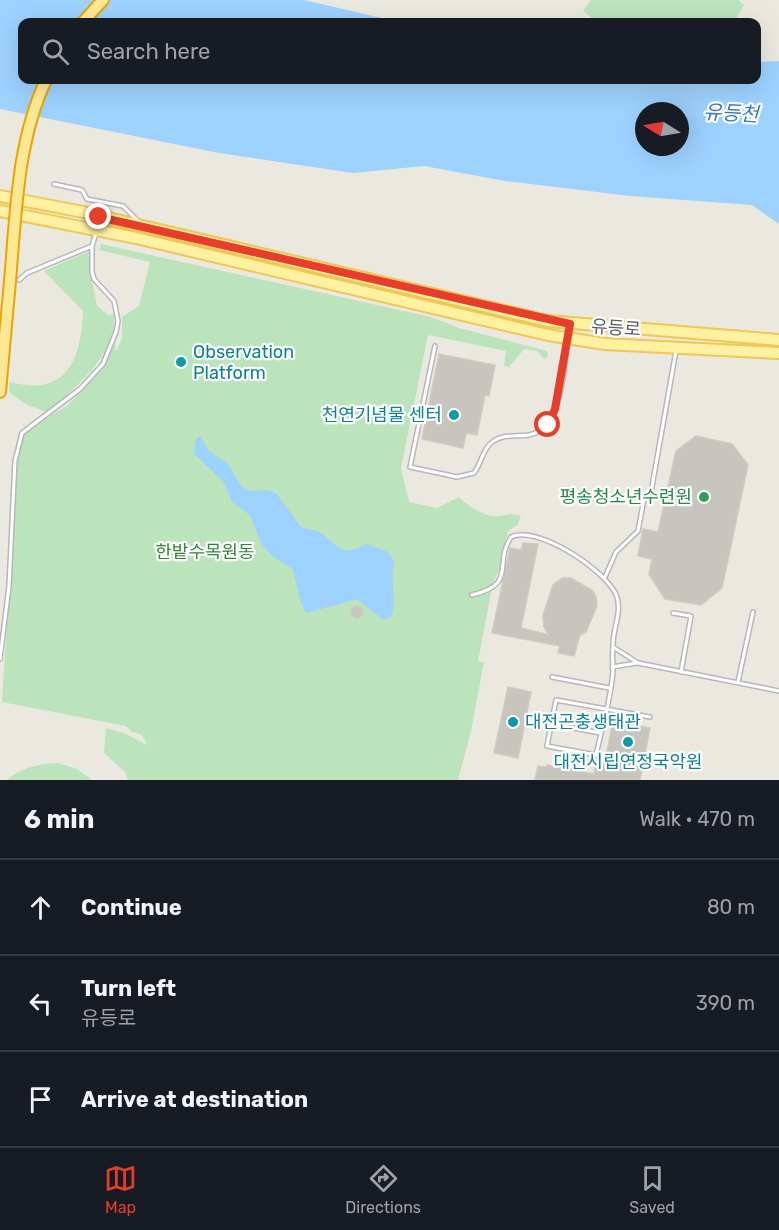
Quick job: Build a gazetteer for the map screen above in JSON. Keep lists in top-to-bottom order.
{
  "streets": {
    "main road": ["유등로"]
  },
  "water": ["유등천"],
  "parks": ["한밭수목원동"],
  "places": [
    "Observation Platform",
    "천연기념물 센터",
    "평송청소년수련원",
    "대전곤충생태관",
    "대전시립연정국악원"
  ],
  "north": "left",
  "page": {
    "search": "Search here",
    "heading": ["6 min", "Walk · 470 m"],
    "list": [
      ["Continue", "80 m"],
      ["Turn left", "유등로", "390 m"],
      "Arrive at destination"
    ],
    "nav": ["Map", "Directions", "Saved"]
  }
}
